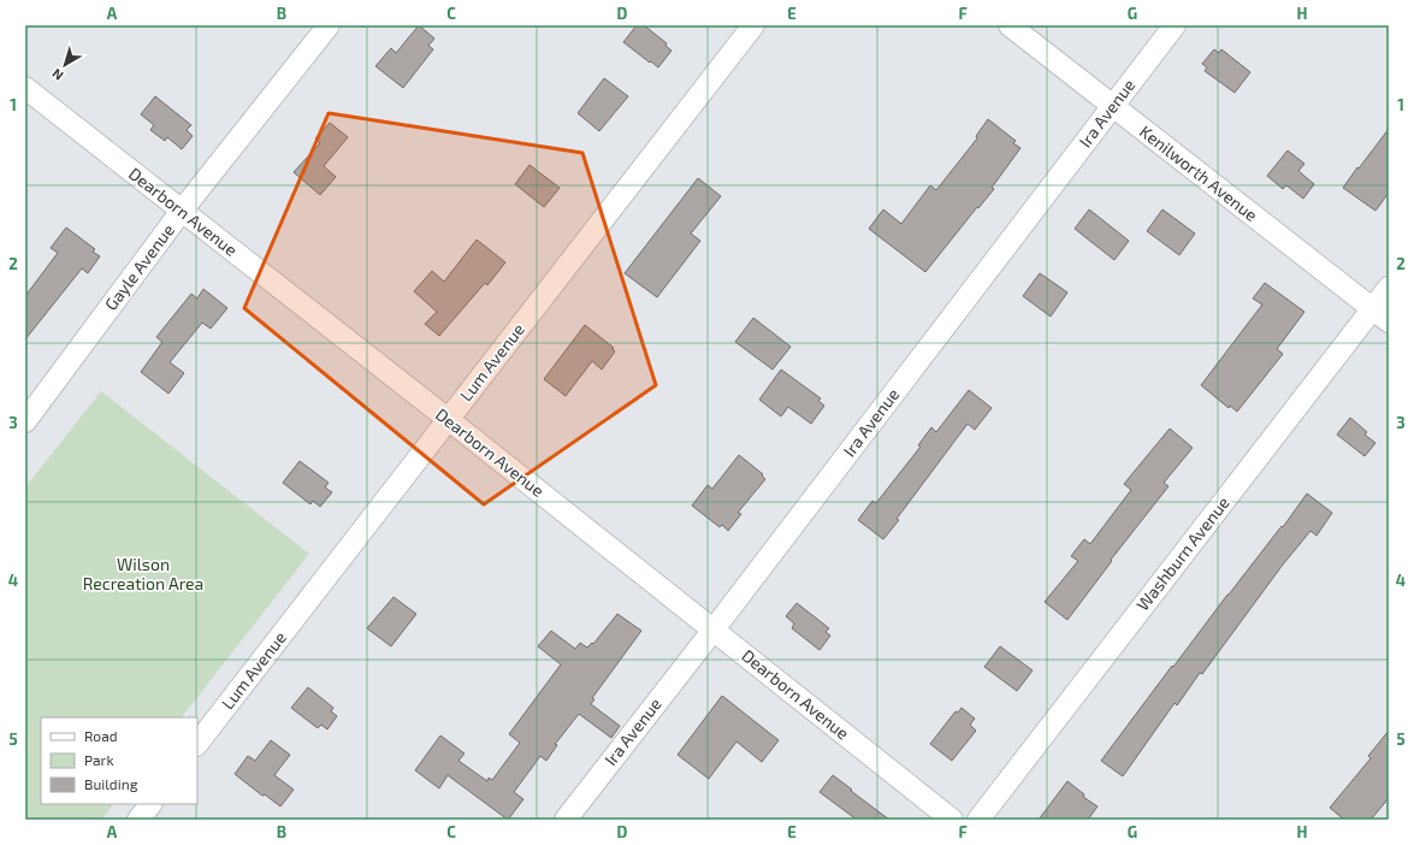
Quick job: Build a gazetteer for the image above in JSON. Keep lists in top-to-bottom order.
{
  "streets": {
    "street": [
      "Ira Avenue",
      "Kenilworth Avenue",
      "Dearborn Avenue",
      "Gayle Avenue",
      "Lum Avenue",
      "Washburn Avenue"
    ]
  },
  "crossings": [
    ["Ira Avenue", "Kenilworth Avenue"],
    ["Ira Avenue", "Dearborn Avenue"],
    ["Kenilworth Avenue", "Washburn Avenue"],
    ["Dearborn Avenue", "Gayle Avenue"],
    ["Dearborn Avenue", "Lum Avenue"]
  ],
  "parks": ["Wilson Recreation Area"],
  "legend": ["Road", "Park", "Building"],
  "north": "bottom left",
  "grid": {
    "columns": [
      "A",
      "B",
      "C",
      "D",
      "E",
      "F",
      "G",
      "H"
    ],
    "rows": [
      "1",
      "2",
      "3",
      "4",
      "5"
    ]
  }
}
